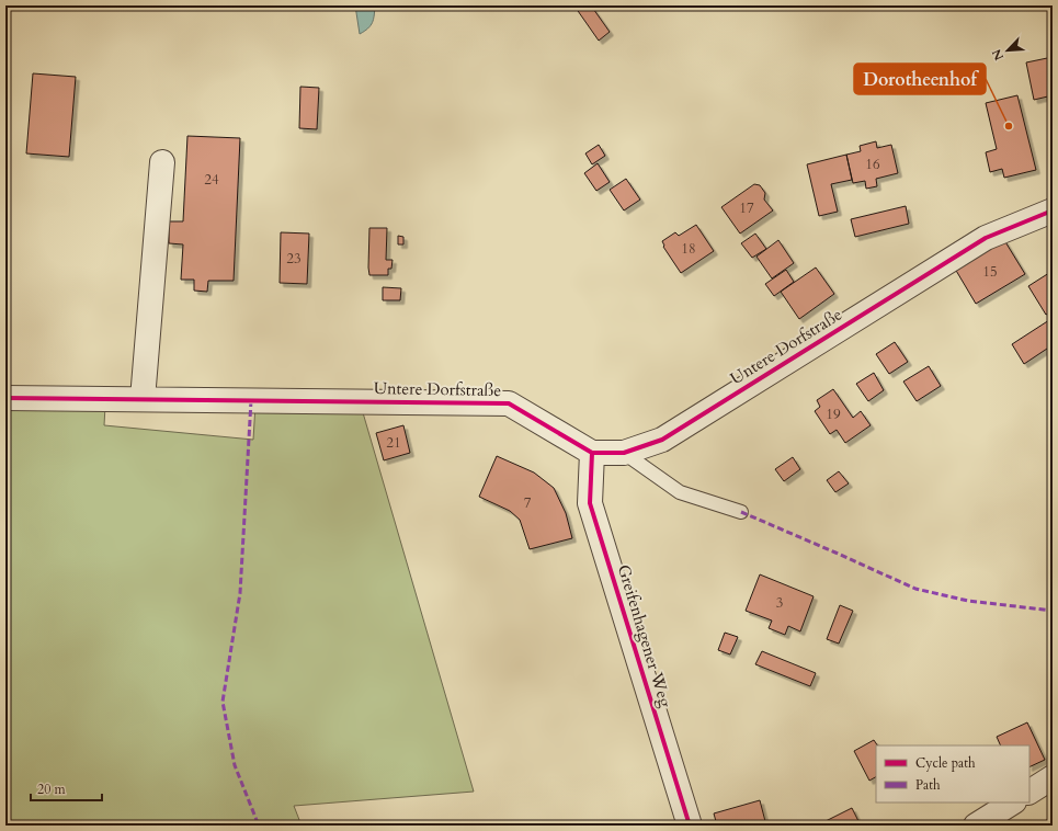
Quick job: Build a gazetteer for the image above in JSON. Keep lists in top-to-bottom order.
{
  "streets": {
    "street": ["Untere Dorfstraße", "Greifenhagener Weg"]
  },
  "crossings": [
    ["Untere Dorfstraße", "Greifenhagener Weg"]
  ],
  "places": ["Dorotheenhof"],
  "house_numbers": [
    "16",
    "24",
    "17",
    "18",
    "23",
    "15",
    "19",
    "21",
    "7",
    "3"
  ],
  "legend": ["Cycle path", "Path"],
  "scale_bar": "20 m",
  "north": "bottom left"
}
